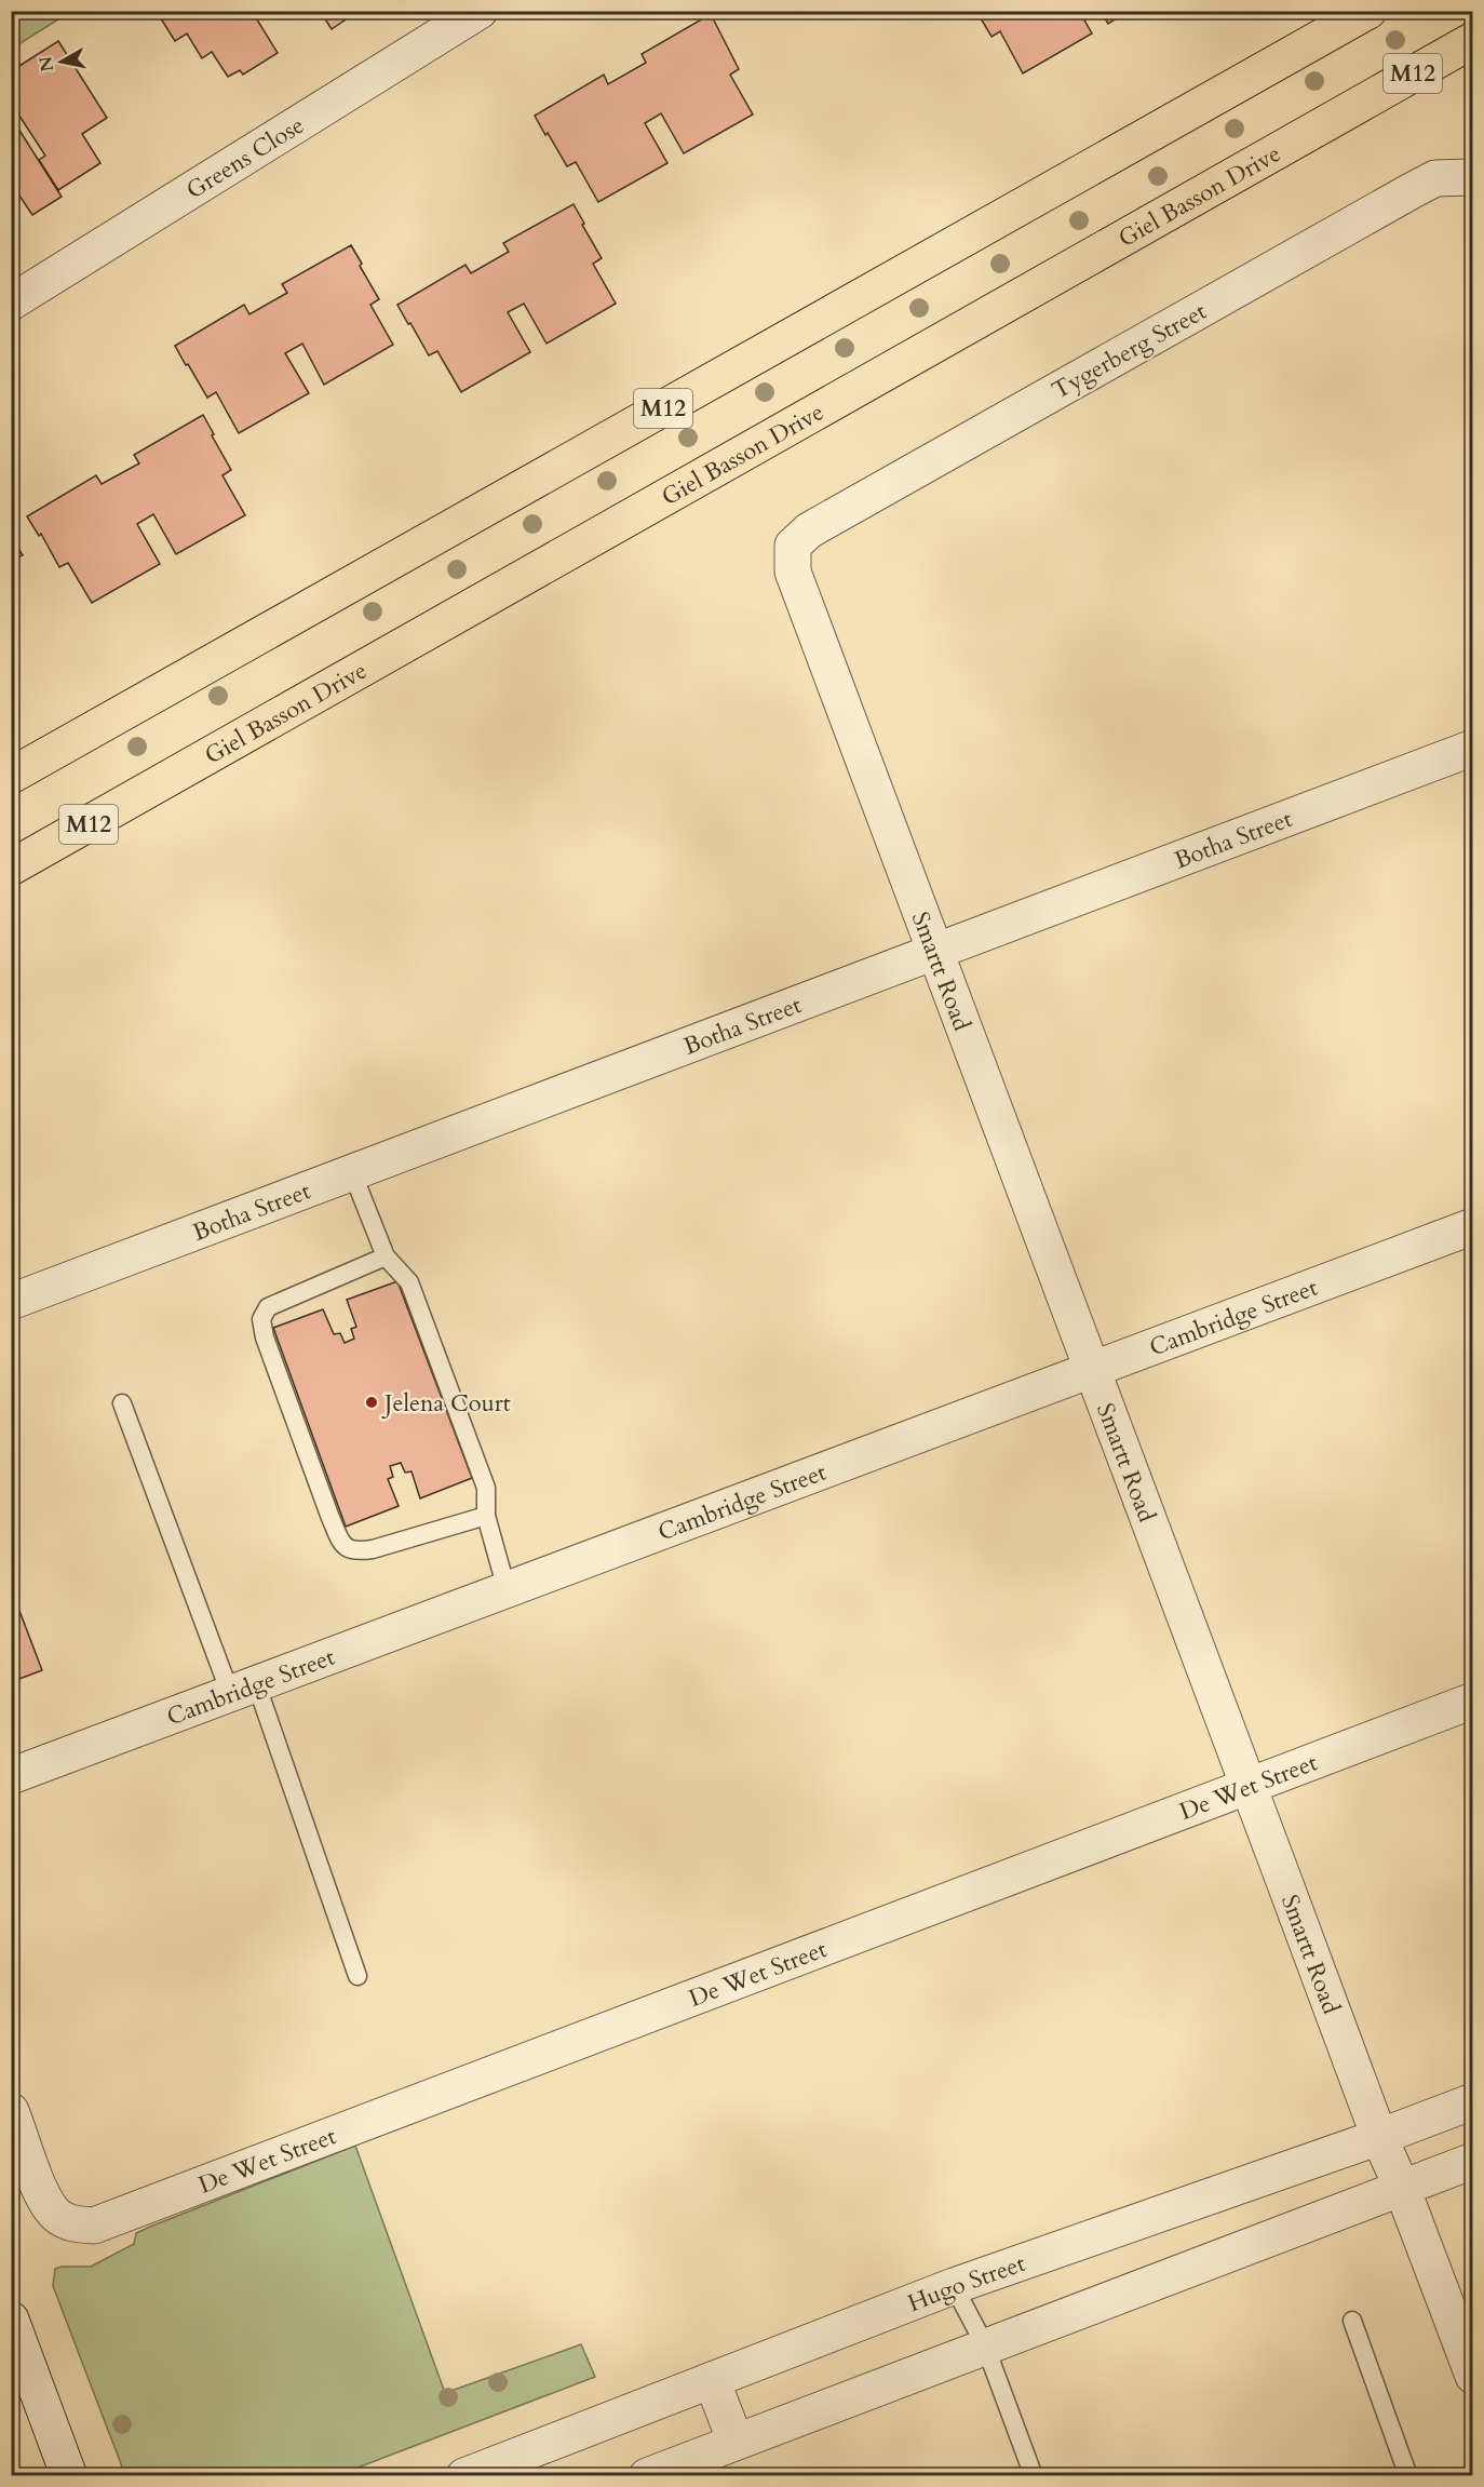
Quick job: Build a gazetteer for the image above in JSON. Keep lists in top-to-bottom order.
{
  "streets": {
    "main road": ["M12", "Giel Basson Drive"],
    "street": [
      "Greens Close",
      "Tygerberg Street",
      "Botha Street",
      "Smartt Road",
      "Cambridge Street",
      "De Wet Street",
      "Hugo Street"
    ]
  },
  "crossings": [
    ["Tygerberg Street", "Smartt Road"],
    ["Botha Street", "Smartt Road"],
    ["Smartt Road", "Cambridge Street"],
    ["Smartt Road", "De Wet Street"],
    ["Smartt Road", "Hugo Street"]
  ],
  "places": ["Jelena Court"],
  "north": "left"
}
